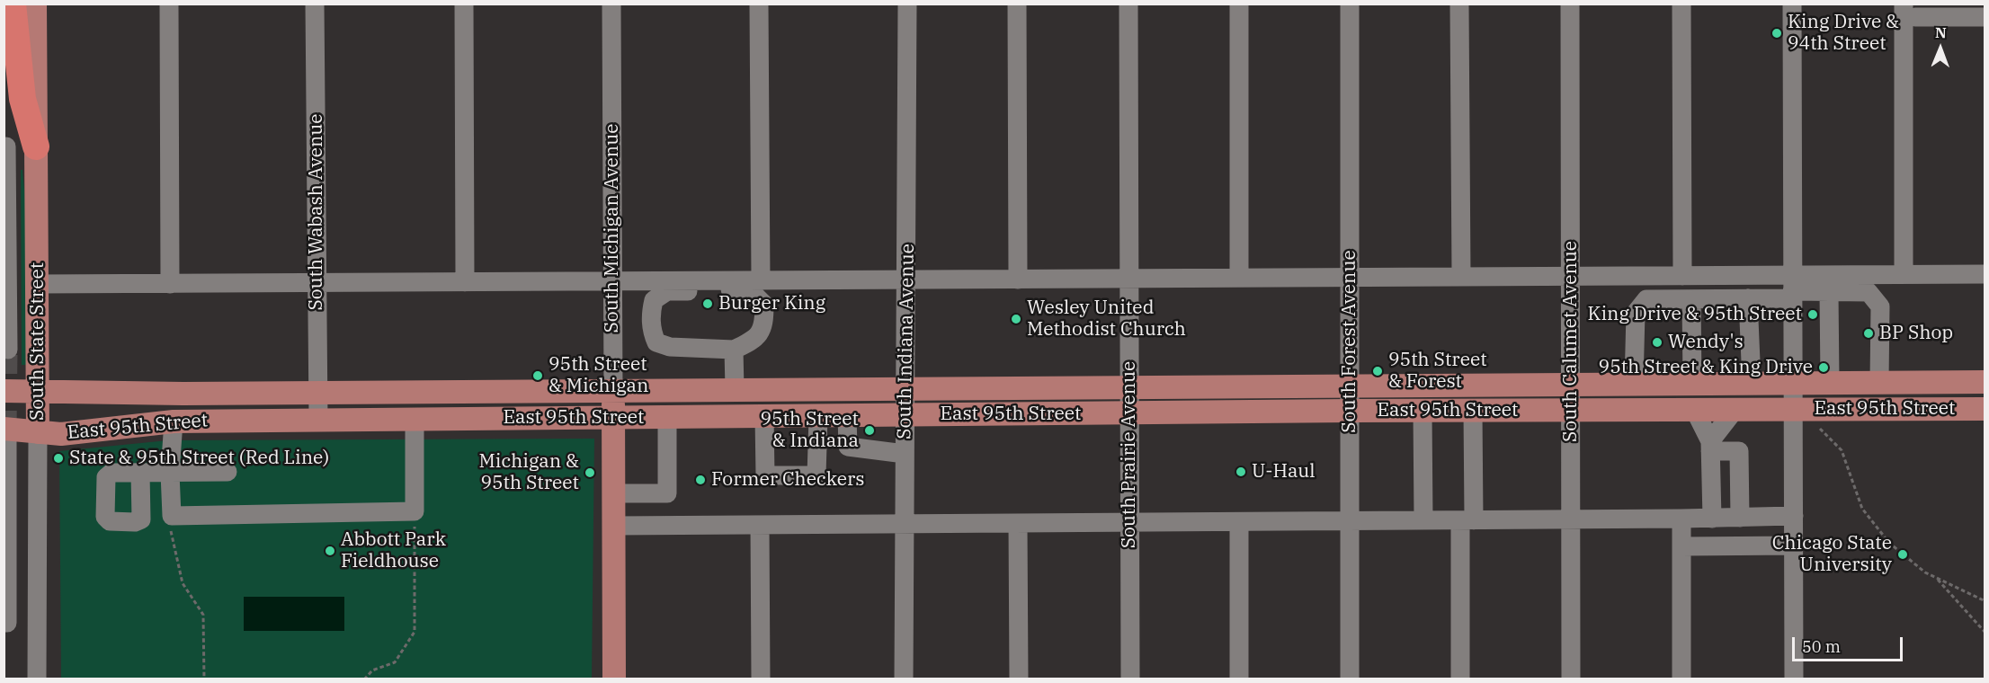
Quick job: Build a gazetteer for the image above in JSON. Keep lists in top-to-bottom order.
{
  "streets": {
    "main road": ["South Michigan Avenue", "South State Street", "East 95th Street"],
    "street": [
      "South Wabash Avenue",
      "South Indiana Avenue",
      "South Forest Avenue",
      "South Calumet Avenue",
      "South Prairie Avenue"
    ]
  },
  "crossings": [
    ["South Wabash Avenue", "East 95th Street"],
    ["South Michigan Avenue", "East 95th Street"],
    ["South State Street", "East 95th Street"],
    ["South Indiana Avenue", "East 95th Street"],
    ["South Forest Avenue", "East 95th Street"],
    ["South Calumet Avenue", "East 95th Street"],
    ["East 95th Street", "South Prairie Avenue"]
  ],
  "places": [
    "King Drive & 94th Street",
    "Burger King",
    "King Drive & 95th Street",
    "Wesley United Methodist Church",
    "BP Shop",
    "Wendy's",
    "95th Street & King Drive",
    "95th Street & Forest",
    "95th Street & Michigan",
    "95th Street & Indiana",
    "State & 95th Street (Red Line)",
    "U-Haul",
    "Michigan & 95th Street",
    "Former Checkers",
    "Abbott Park Fieldhouse",
    "Chicago State University"
  ],
  "scale_bar": "50 m",
  "north": "top"
}
